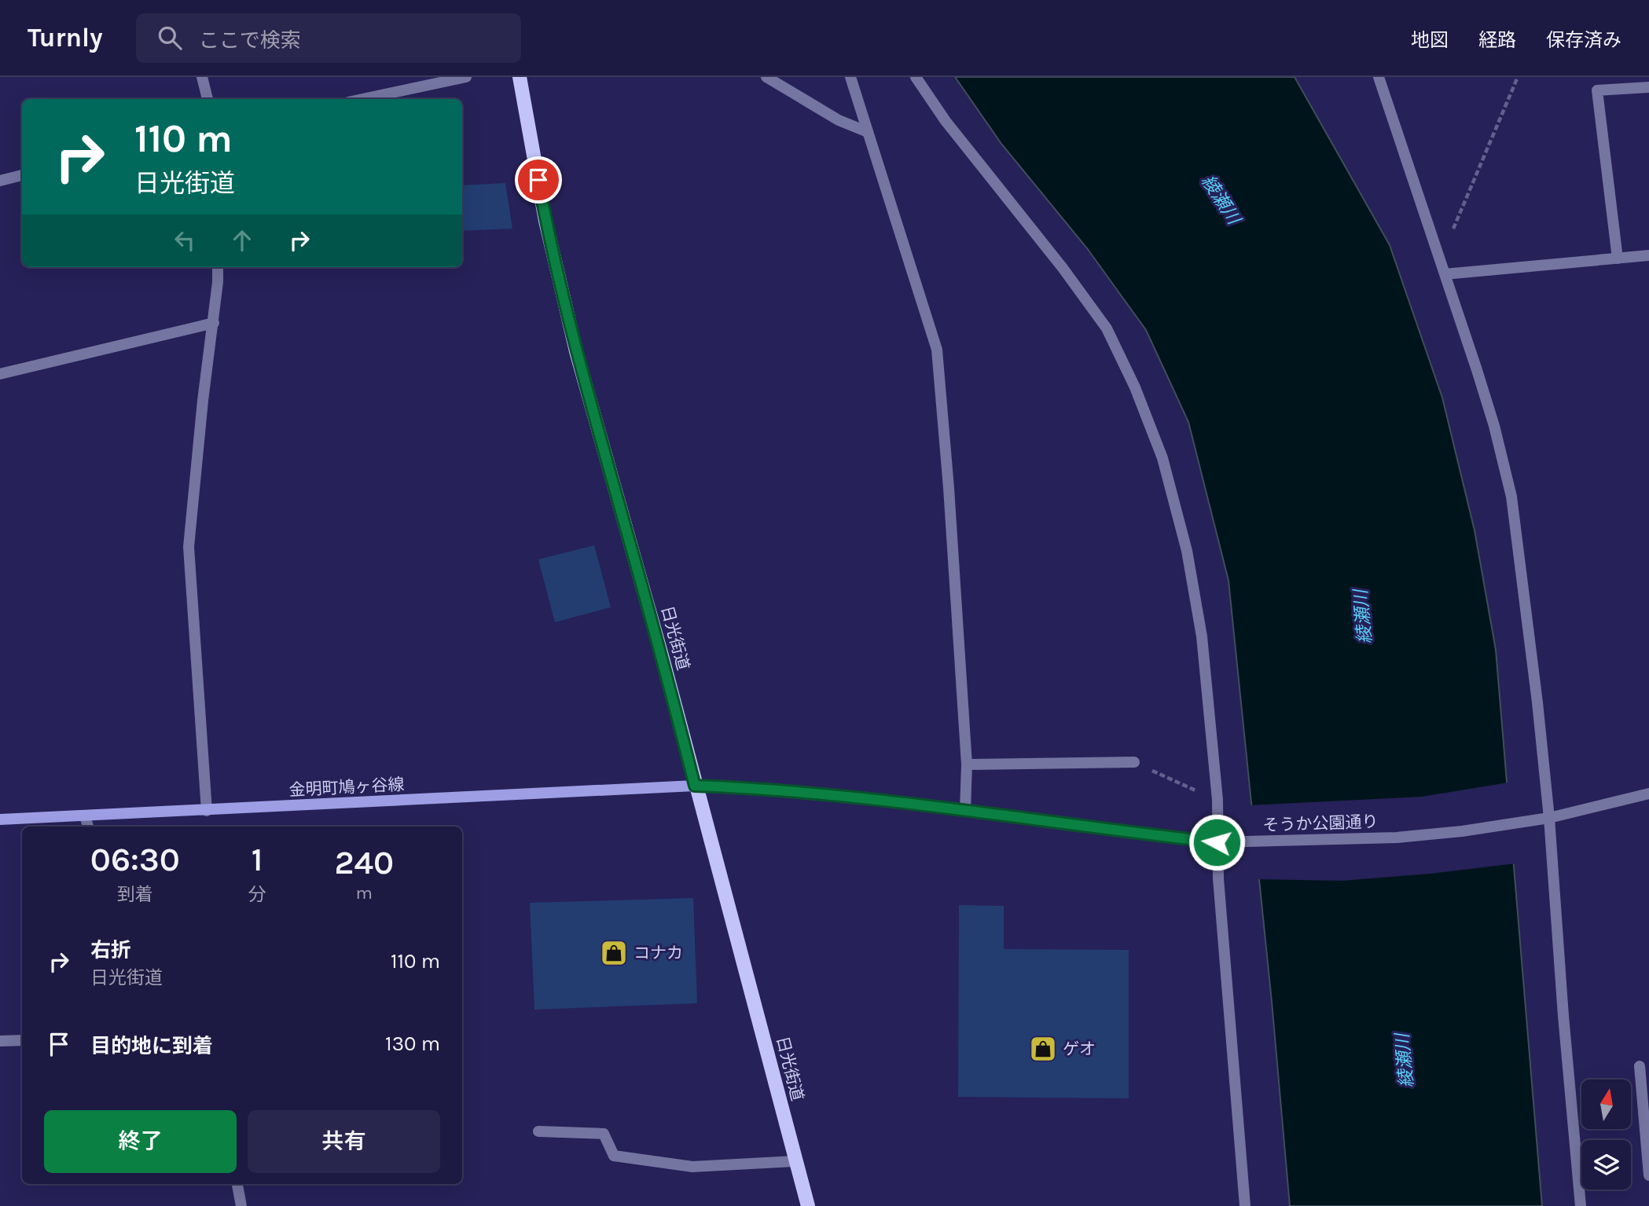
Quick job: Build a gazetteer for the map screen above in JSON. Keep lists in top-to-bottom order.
{
  "streets": {
    "main road": ["日光街道", "金明町鳩ヶ谷線"],
    "street": ["そうか公園通り"]
  },
  "crossings": [
    ["日光街道", "金明町鳩ヶ谷線"],
    ["日光街道", "そうか公園通り"],
    ["金明町鳩ヶ谷線", "そうか公園通り"]
  ],
  "water": ["綾瀬川"],
  "places": {
    "shop": ["コナカ", "ゲオ"]
  },
  "north": "top",
  "page": {
    "header": "Turnly",
    "search": "ここで検索",
    "nav": ["地図", "経路", "保存済み"],
    "turn": ["110 m", "日光街道"],
    "eta": [
      "06:30",
      "到着",
      "1",
      "分",
      "240",
      "m"
    ],
    "list": [
      {
        "name": "右折",
        "note": "日光街道",
        "value": "110 m"
      },
      {
        "name": "目的地に到着",
        "value": "130 m"
      }
    ],
    "buttons": ["終了", "共有"]
  }
}
